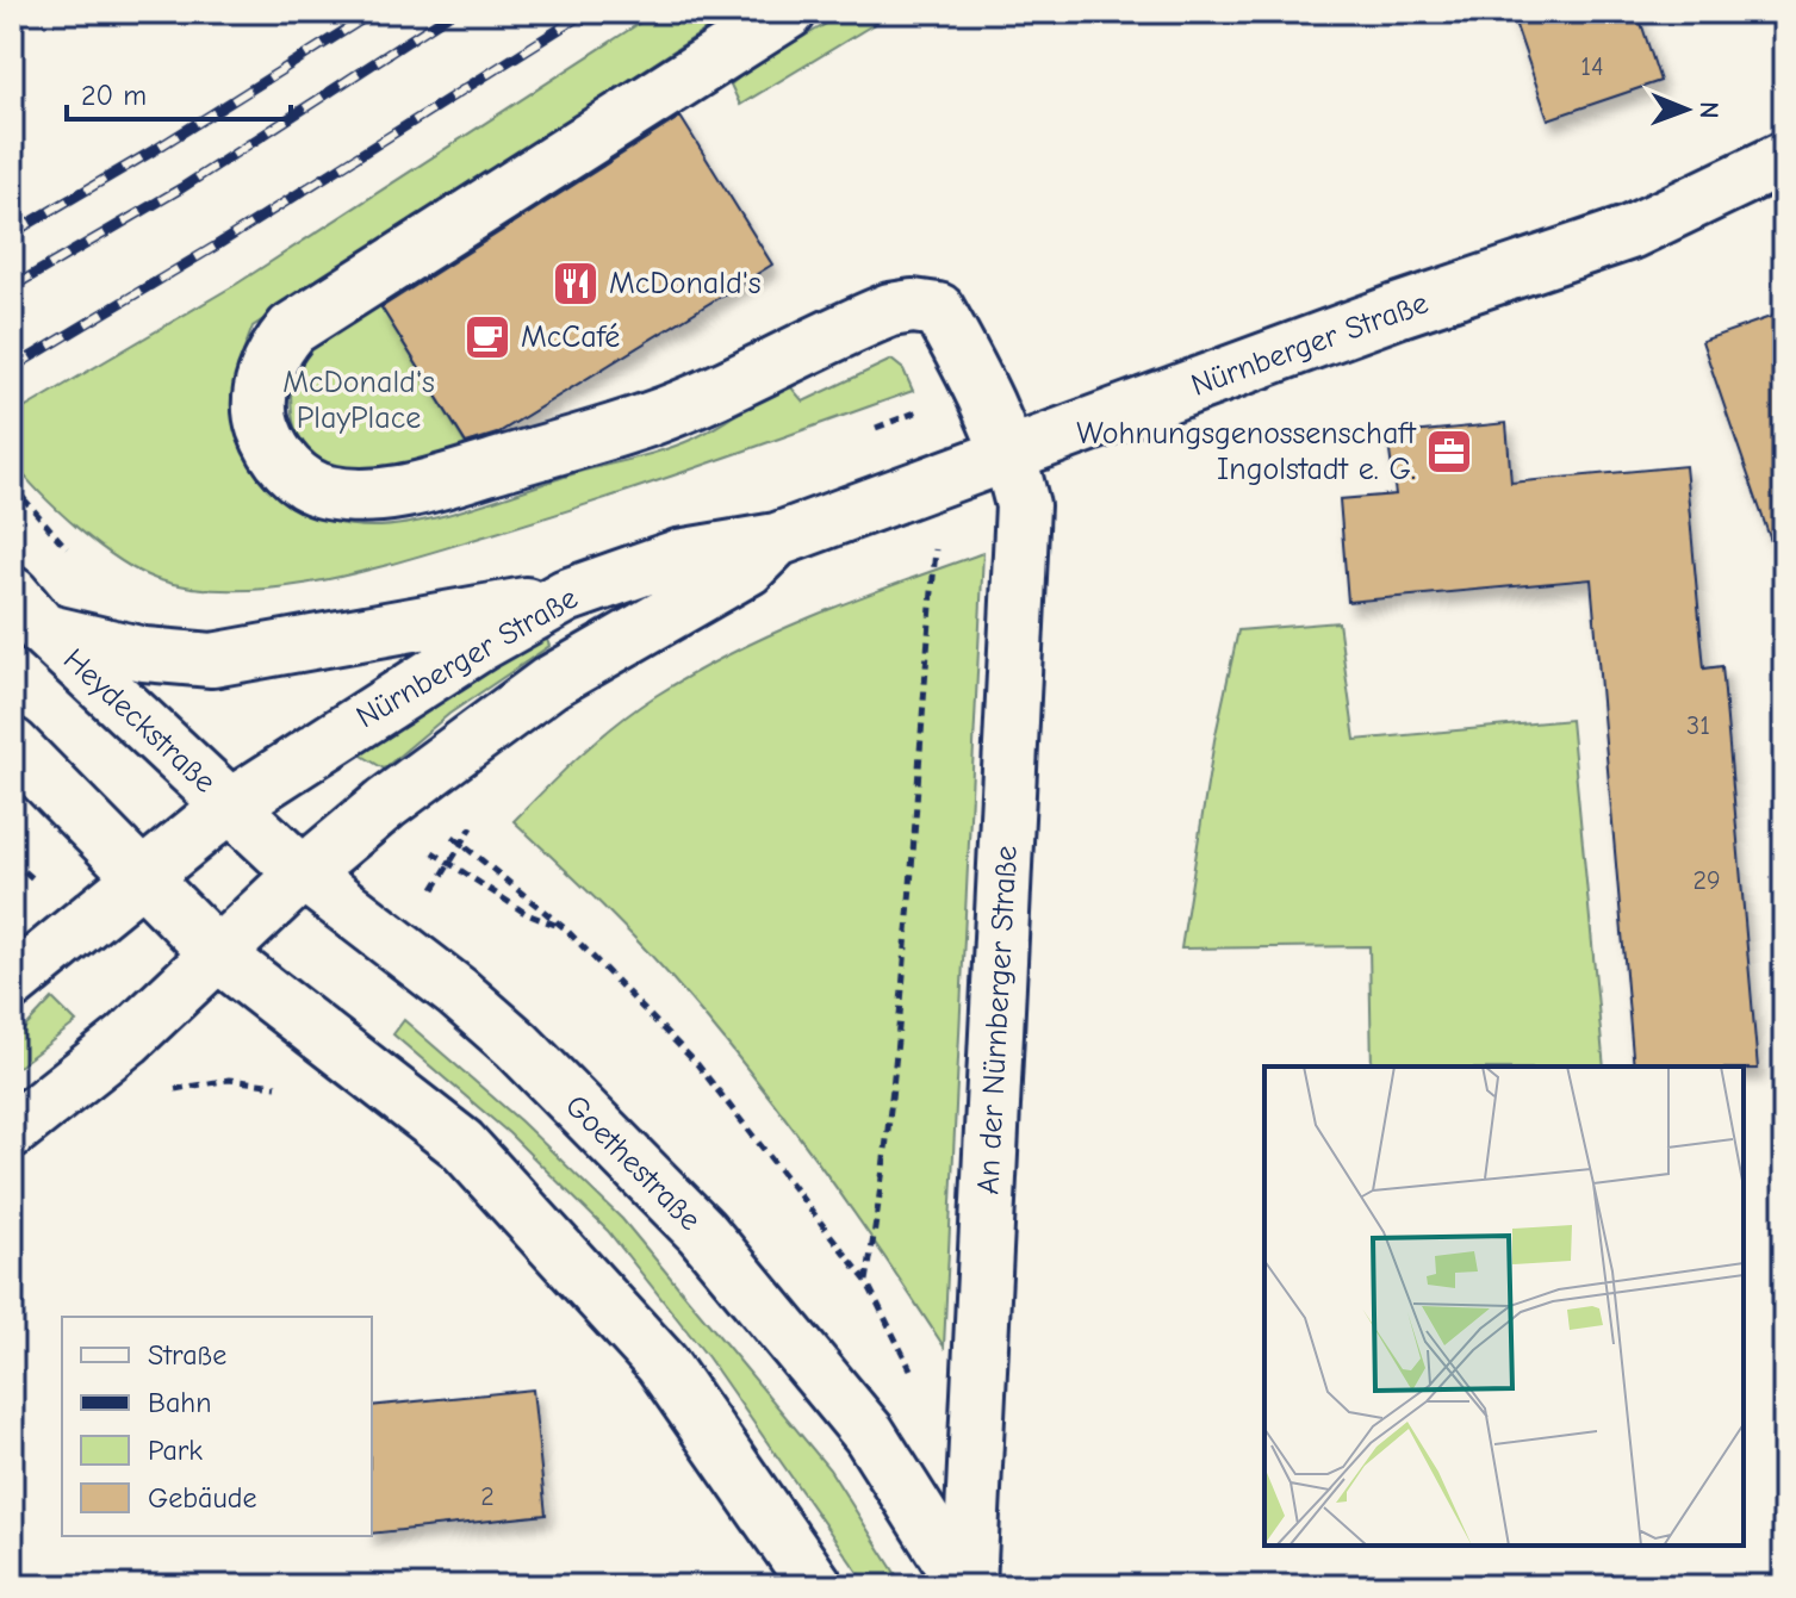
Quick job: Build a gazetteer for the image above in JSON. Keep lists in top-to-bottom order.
{
  "streets": {
    "street": [
      "Nürnberger Straße",
      "Heydeckstraße",
      "An der Nürnberger Straße",
      "Goethestraße"
    ]
  },
  "crossings": [
    ["Nürnberger Straße", "Heydeckstraße"],
    ["Nürnberger Straße", "An der Nürnberger Straße"],
    ["Nürnberger Straße", "Goethestraße"],
    ["Heydeckstraße", "Goethestraße"],
    ["An der Nürnberger Straße", "Goethestraße"]
  ],
  "parks": ["McDonald's PlayPlace"],
  "places": {
    "restaurant": ["McDonald's"],
    "cafe": ["McCafé"],
    "office": ["Wohnungsgenossenschaft Ingolstadt e. G."]
  },
  "house_numbers": [
    "14",
    "31",
    "29",
    "2"
  ],
  "legend": [
    "Straße",
    "Bahn",
    "Park",
    "Gebäude"
  ],
  "scale_bar": "20 m",
  "north": "right"
}
